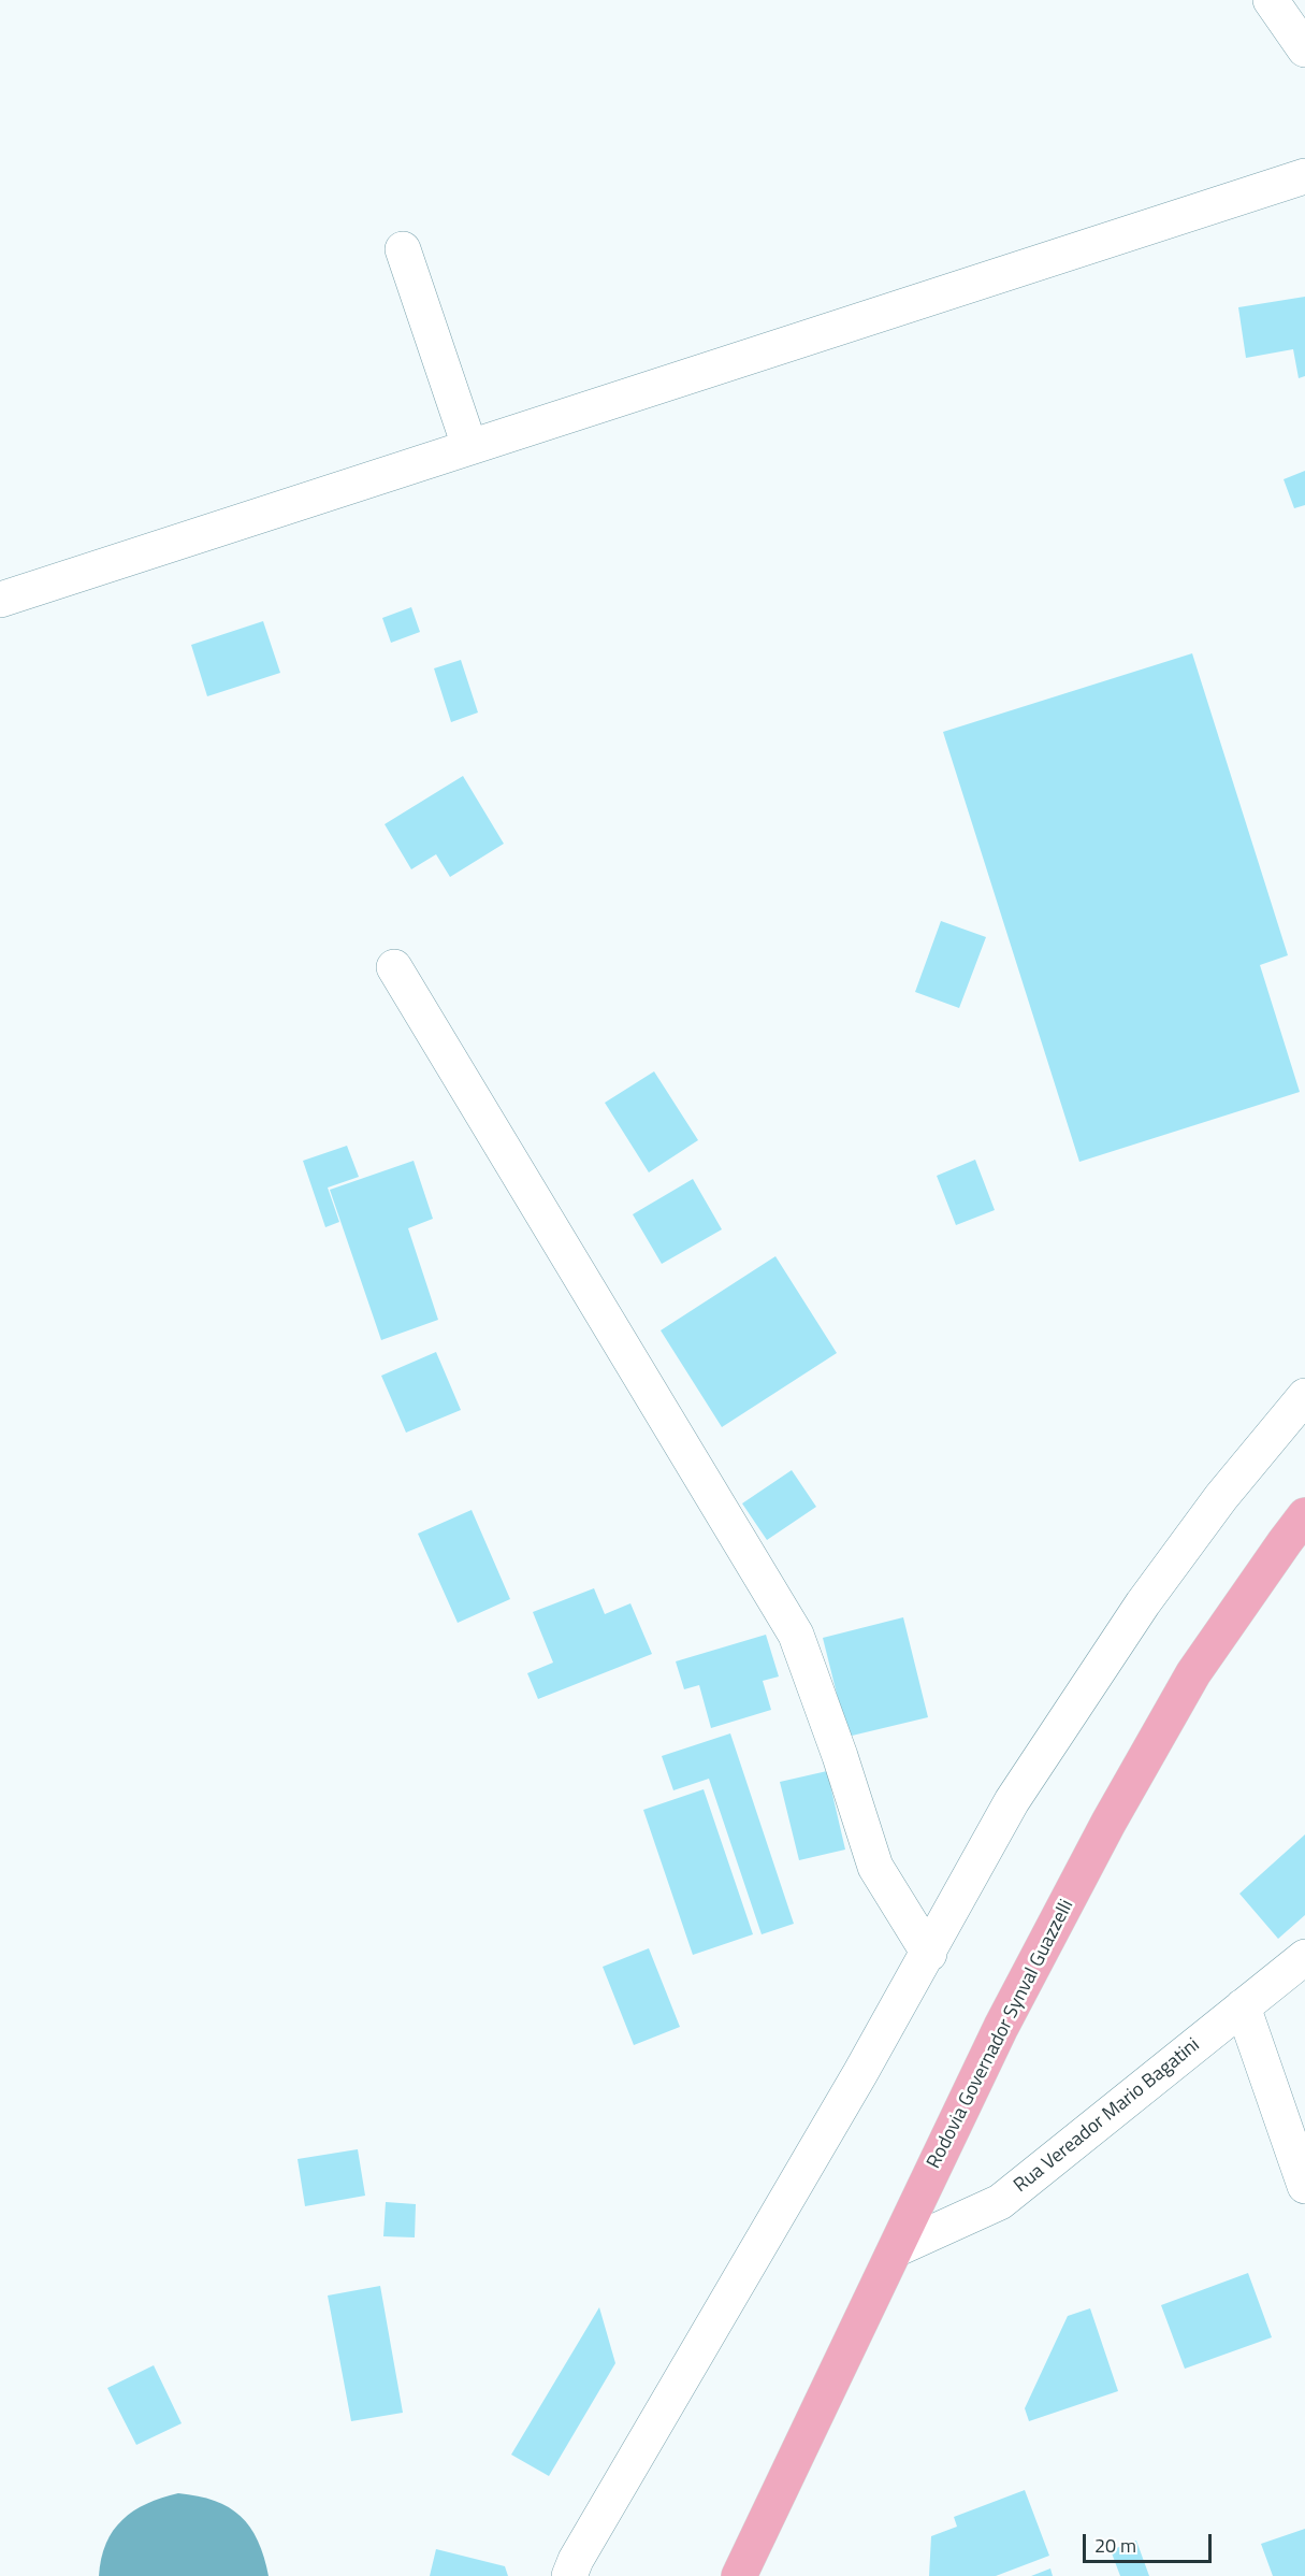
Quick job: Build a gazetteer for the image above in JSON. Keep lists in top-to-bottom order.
{
  "streets": {
    "main road": ["Rodovia Governador Synval Guazzelli"],
    "street": ["Rua Vereador Mario Bagatini"]
  },
  "crossings": [
    ["Rodovia Governador Synval Guazzelli", "Rua Vereador Mario Bagatini"]
  ],
  "scale_bar": "20 m"
}
